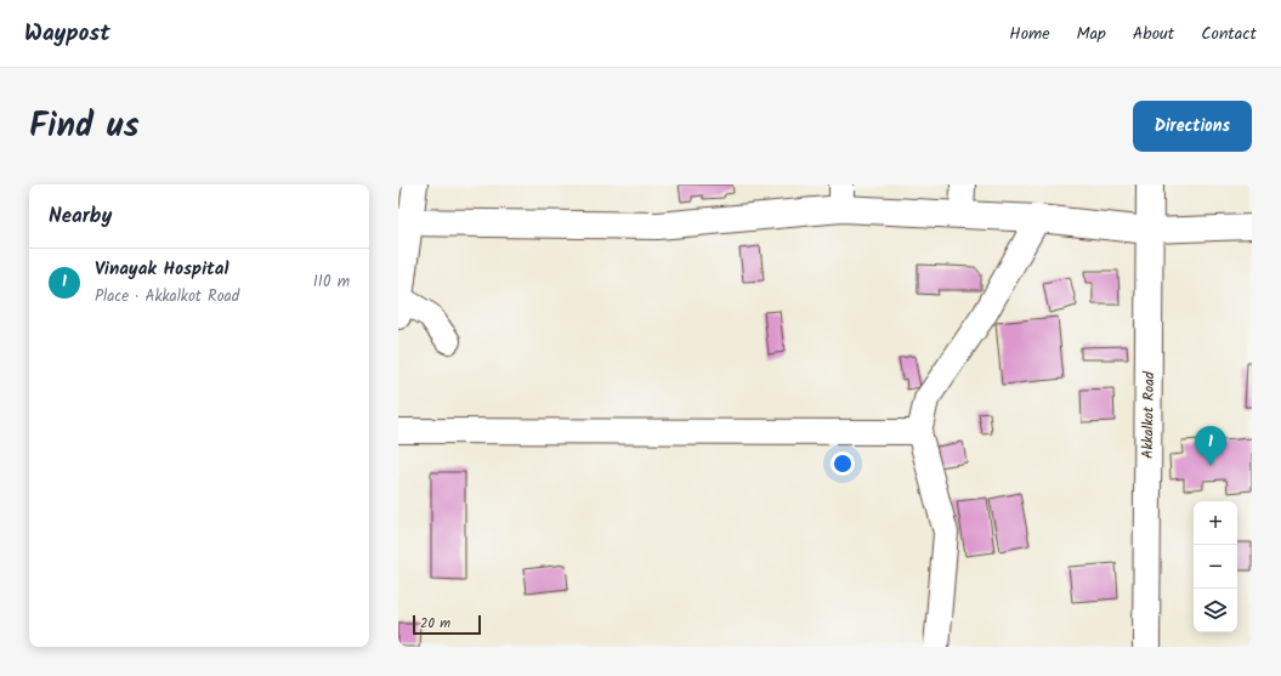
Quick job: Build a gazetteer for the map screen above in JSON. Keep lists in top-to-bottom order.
{
  "streets": {
    "street": ["Akkalkot Road"]
  },
  "scale_bar": "20 m",
  "page": {
    "header": "Waypost",
    "nav": [
      "Home",
      "Map",
      "About",
      "Contact"
    ],
    "title": "Find us",
    "buttons": "Directions",
    "heading": "Nearby",
    "list": [
      {
        "mark": "1",
        "name": "Vinayak Hospital",
        "note": "Place · Akkalkot Road",
        "value": "110 m"
      }
    ],
    "pins": "1",
    "map_buttons": ["+", "−"],
    "scale": "20 m"
  }
}
